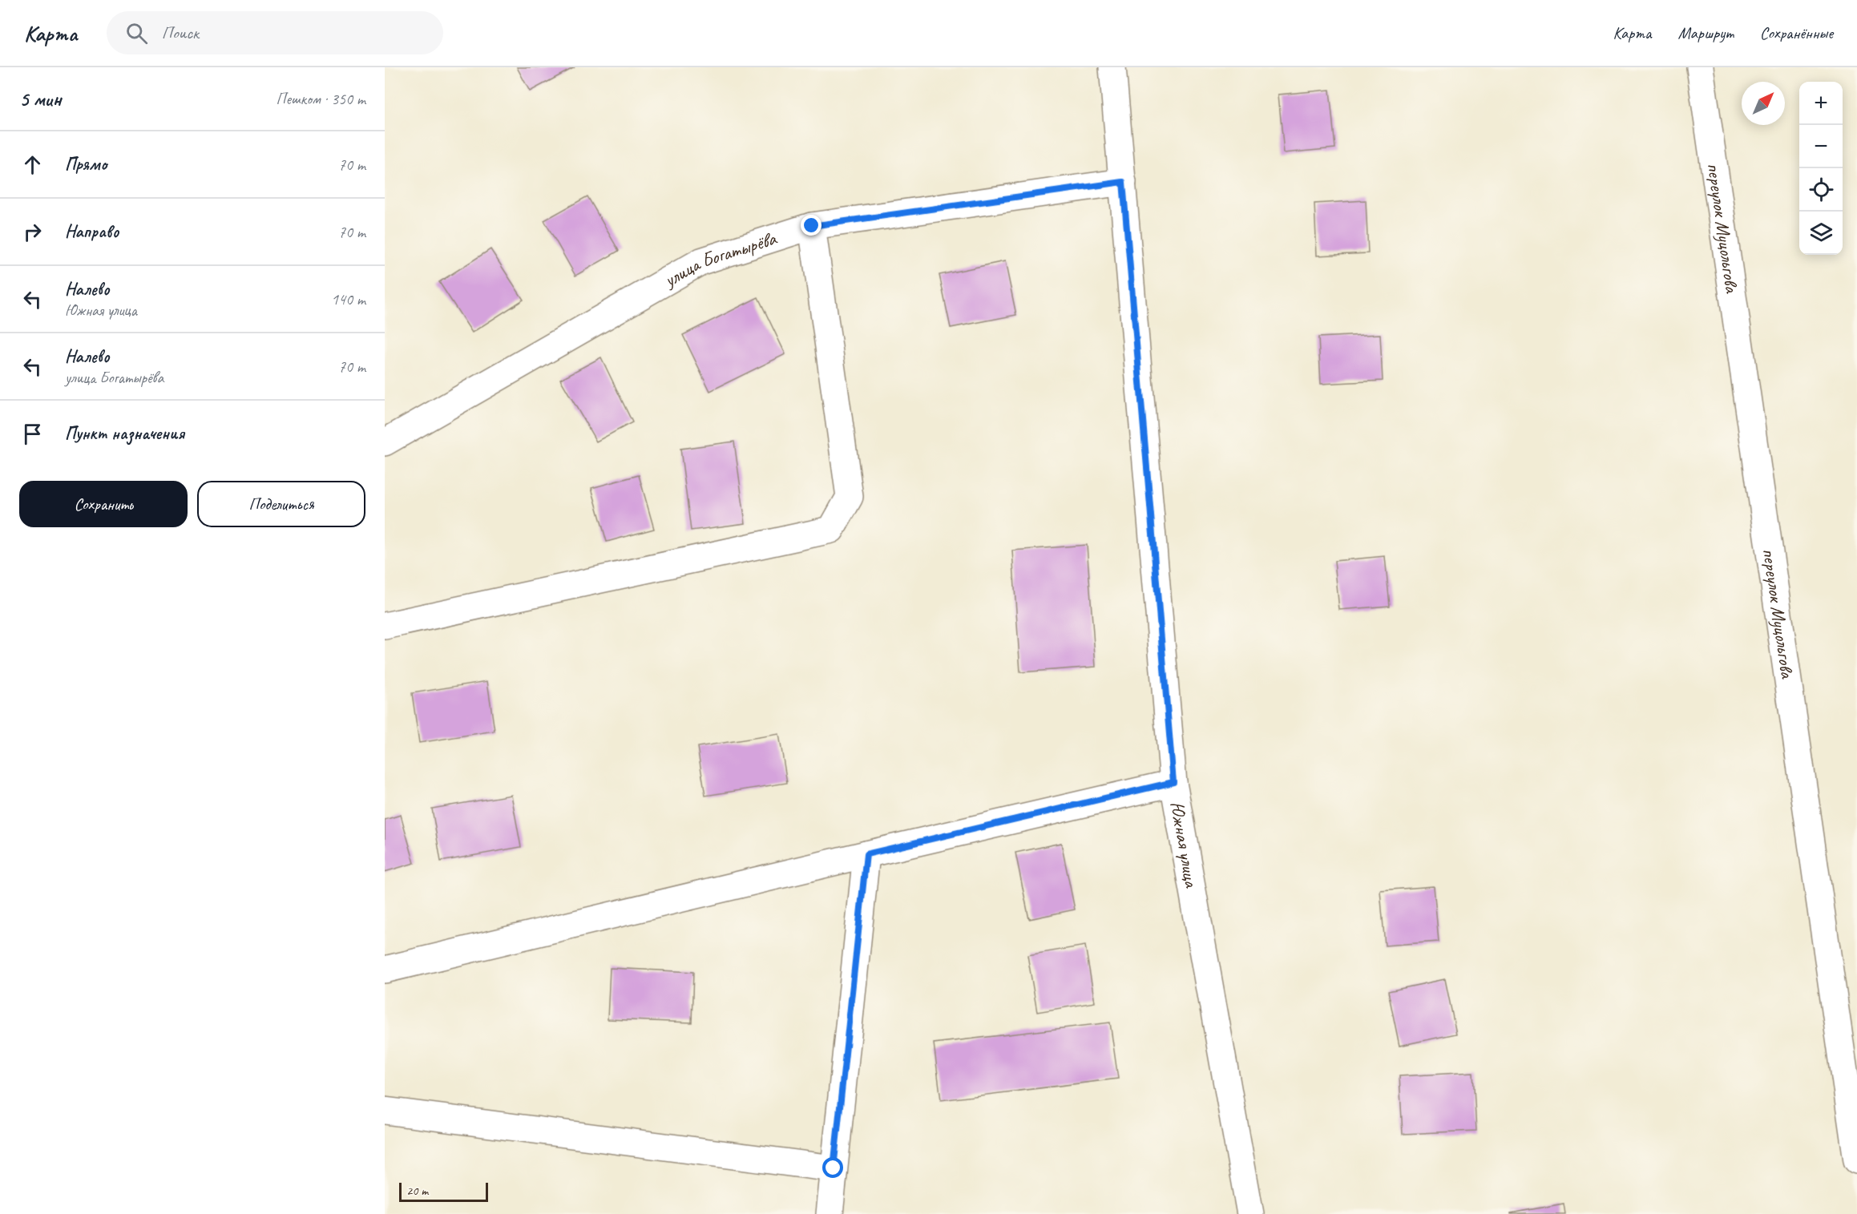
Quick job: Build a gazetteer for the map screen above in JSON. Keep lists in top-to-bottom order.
{
  "streets": {
    "street": ["переулок Муцольгова", "улица Богатырёва", "Южная улица"]
  },
  "crossings": [
    ["улица Богатырёва", "Южная улица"]
  ],
  "scale_bar": "20 m",
  "north": "top right",
  "page": {
    "header": "Карта",
    "search": "Поиск",
    "nav": ["Карта", "Маршрут", "Сохранённые"],
    "heading": ["5 мин", "Пешком · 350 m"],
    "map_buttons": ["+", "−"],
    "list": [
      ["Прямо", "70 m"],
      ["Направо", "70 m"],
      ["Налево", "Южная улица", "140 m"],
      ["Налево", "улица Богатырёва", "70 m"],
      "Пункт назначения"
    ],
    "buttons": ["Сохранить", "Поделиться"],
    "scale": "20 m"
  }
}
